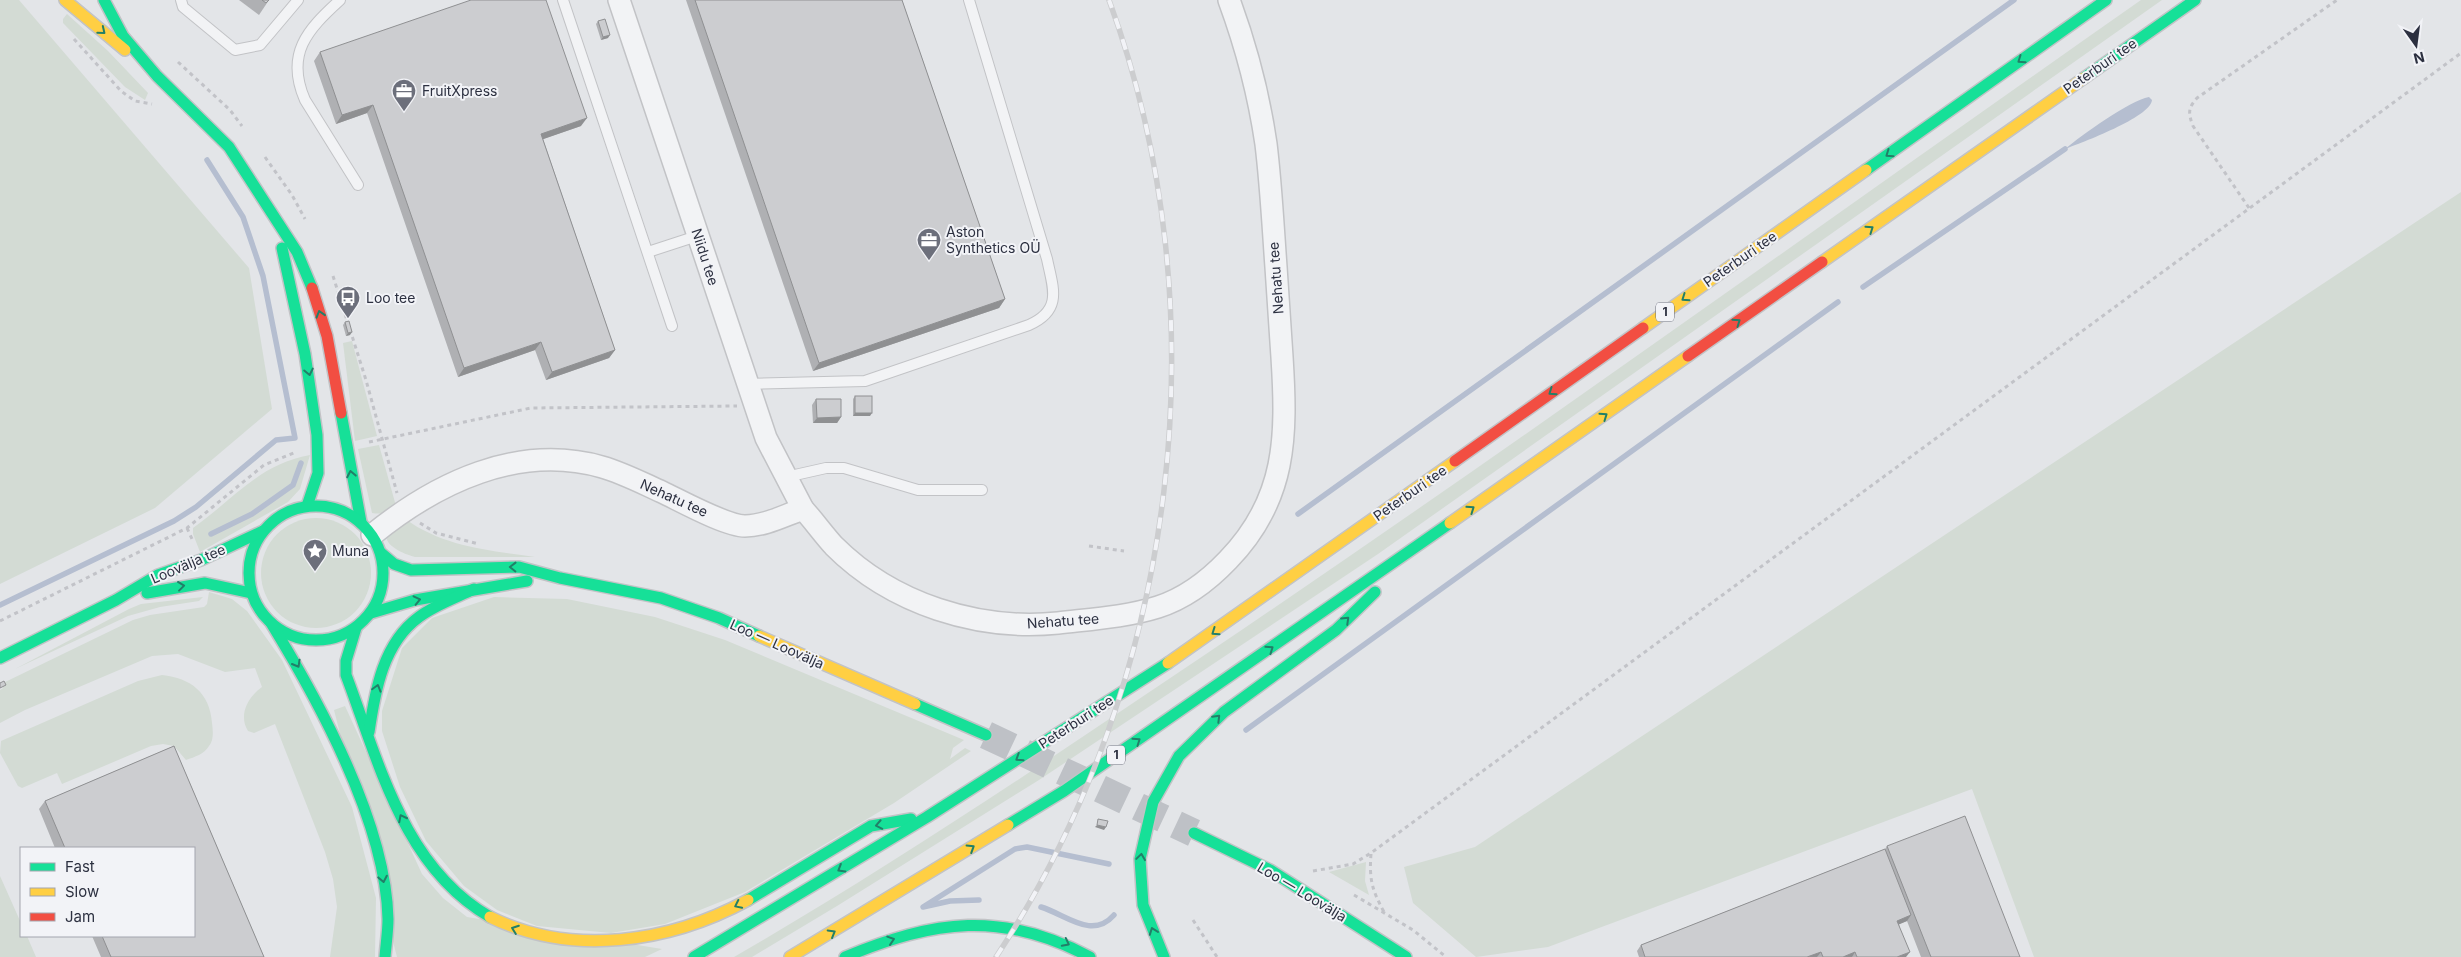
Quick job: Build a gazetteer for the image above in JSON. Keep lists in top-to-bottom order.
{
  "streets": {
    "main road": [
      "Peterburi tee",
      "1",
      "Loovälja tee",
      "Loo — Loovälja"
    ],
    "street": ["Niidu tee", "Nehatu tee"]
  },
  "crossings": [
    ["Niidu tee", "Nehatu tee"],
    ["Nehatu tee", "Loovälja tee"],
    ["Nehatu tee", "Loo — Loovälja"],
    ["Loovälja tee", "Loo — Loovälja"]
  ],
  "places": {
    "office": ["FruitXpress", "Aston Synthetics OÜ"],
    "bus stop": ["Loo tee"],
    "place": ["Muna"]
  },
  "legend": ["Fast", "Slow", "Jam"],
  "north": "bottom"
}
